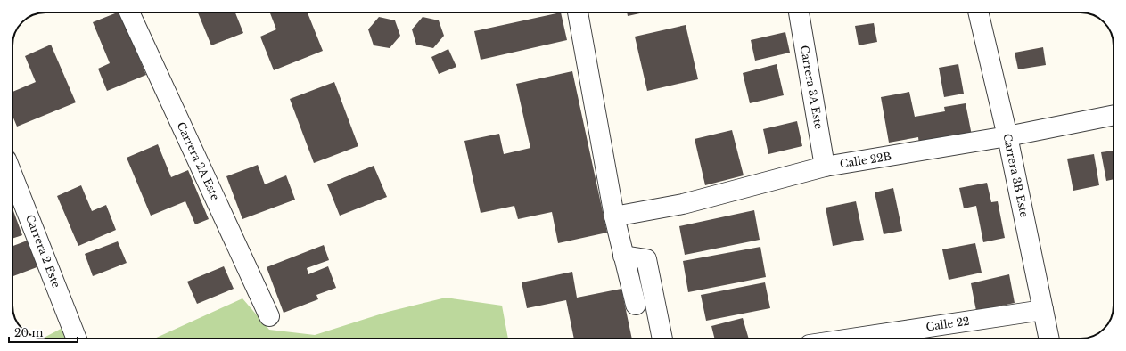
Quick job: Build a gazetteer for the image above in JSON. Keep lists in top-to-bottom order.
{
  "streets": {
    "street": [
      "Carrera 3A Este",
      "Calle 22B",
      "Carrera 2A Este",
      "Carrera 3B Este",
      "Carrera 2 Este",
      "Calle 22"
    ]
  },
  "crossings": [
    ["Carrera 3A Este", "Calle 22B"],
    ["Calle 22B", "Carrera 3B Este"],
    ["Carrera 3B Este", "Calle 22"]
  ],
  "scale_bar": "20 m"
}
